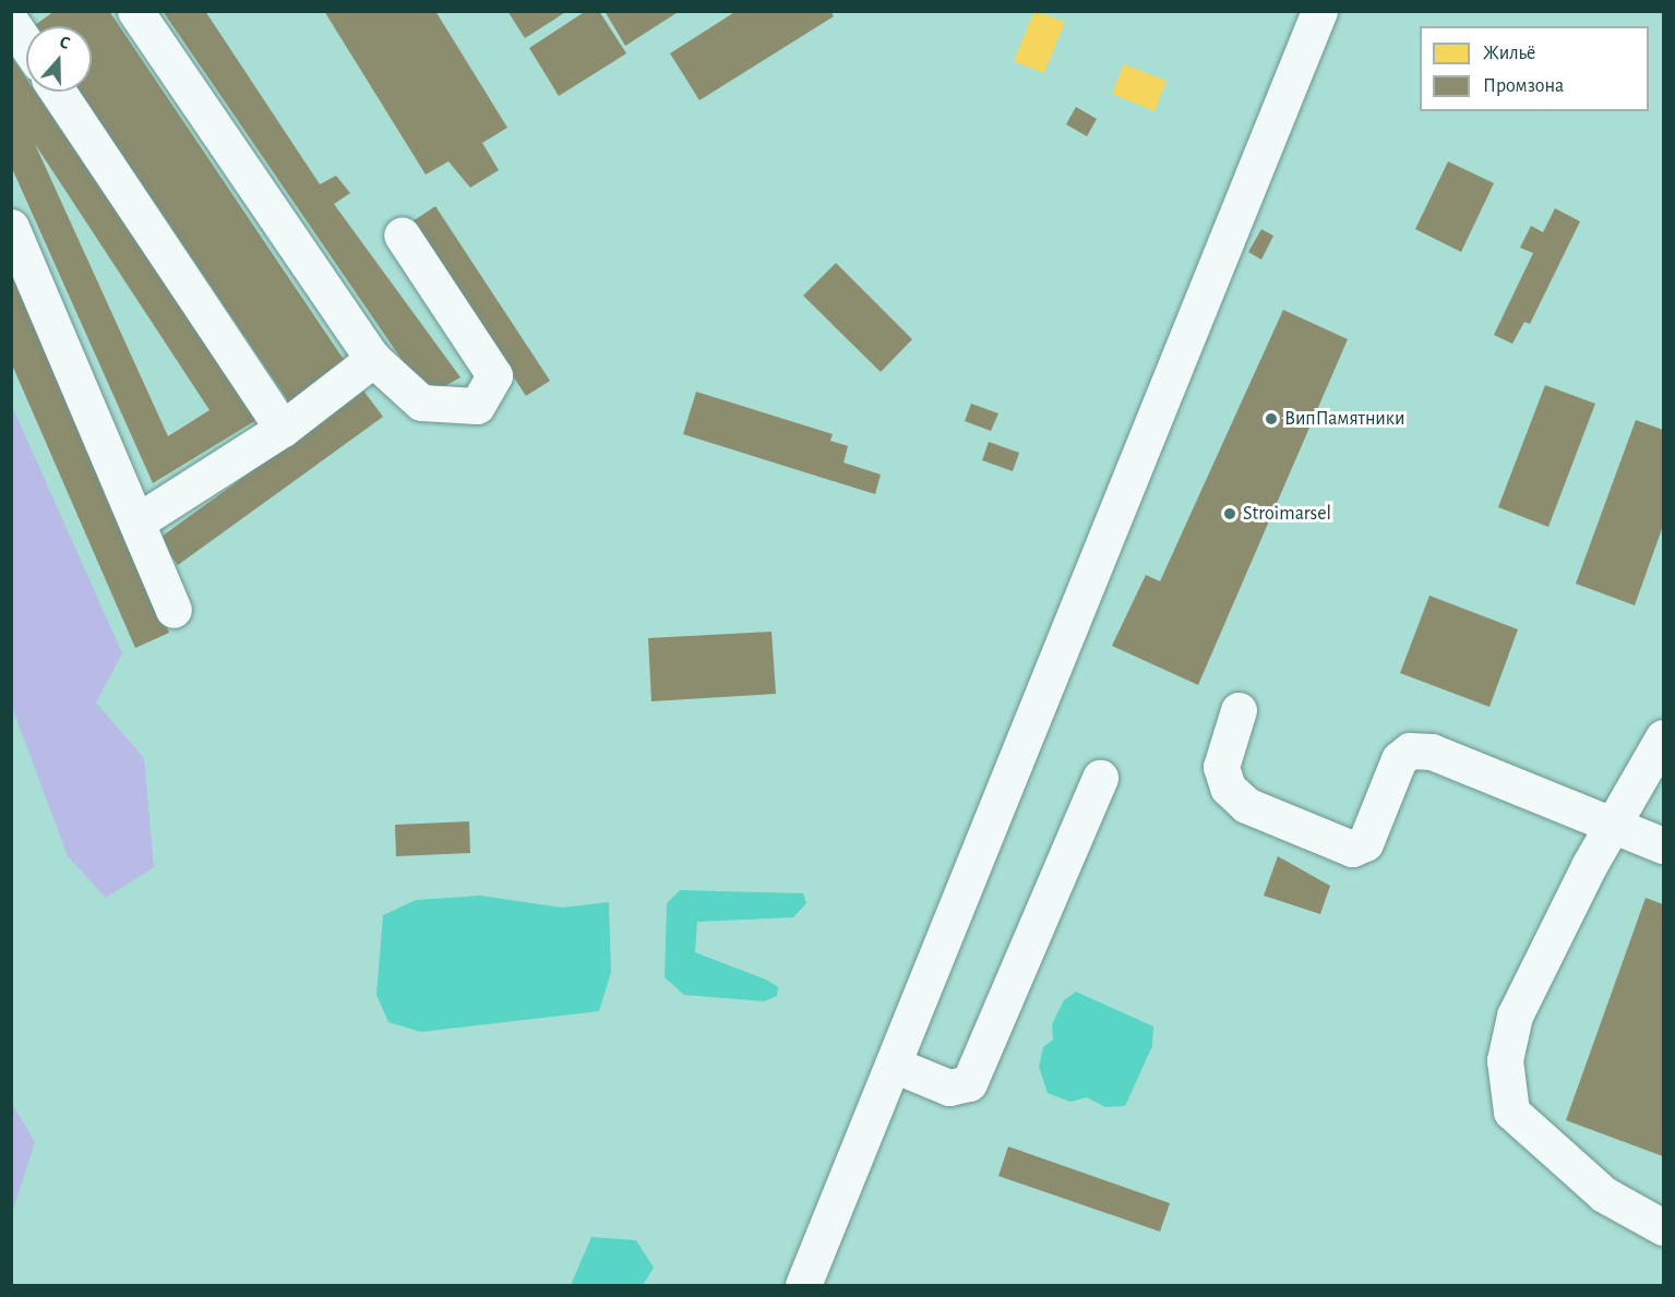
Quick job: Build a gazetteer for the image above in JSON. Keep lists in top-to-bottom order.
{
  "places": ["ВипПамятники", "Stroimarsel"],
  "legend": ["Жильё", "Промзона"],
  "north": "top"
}
